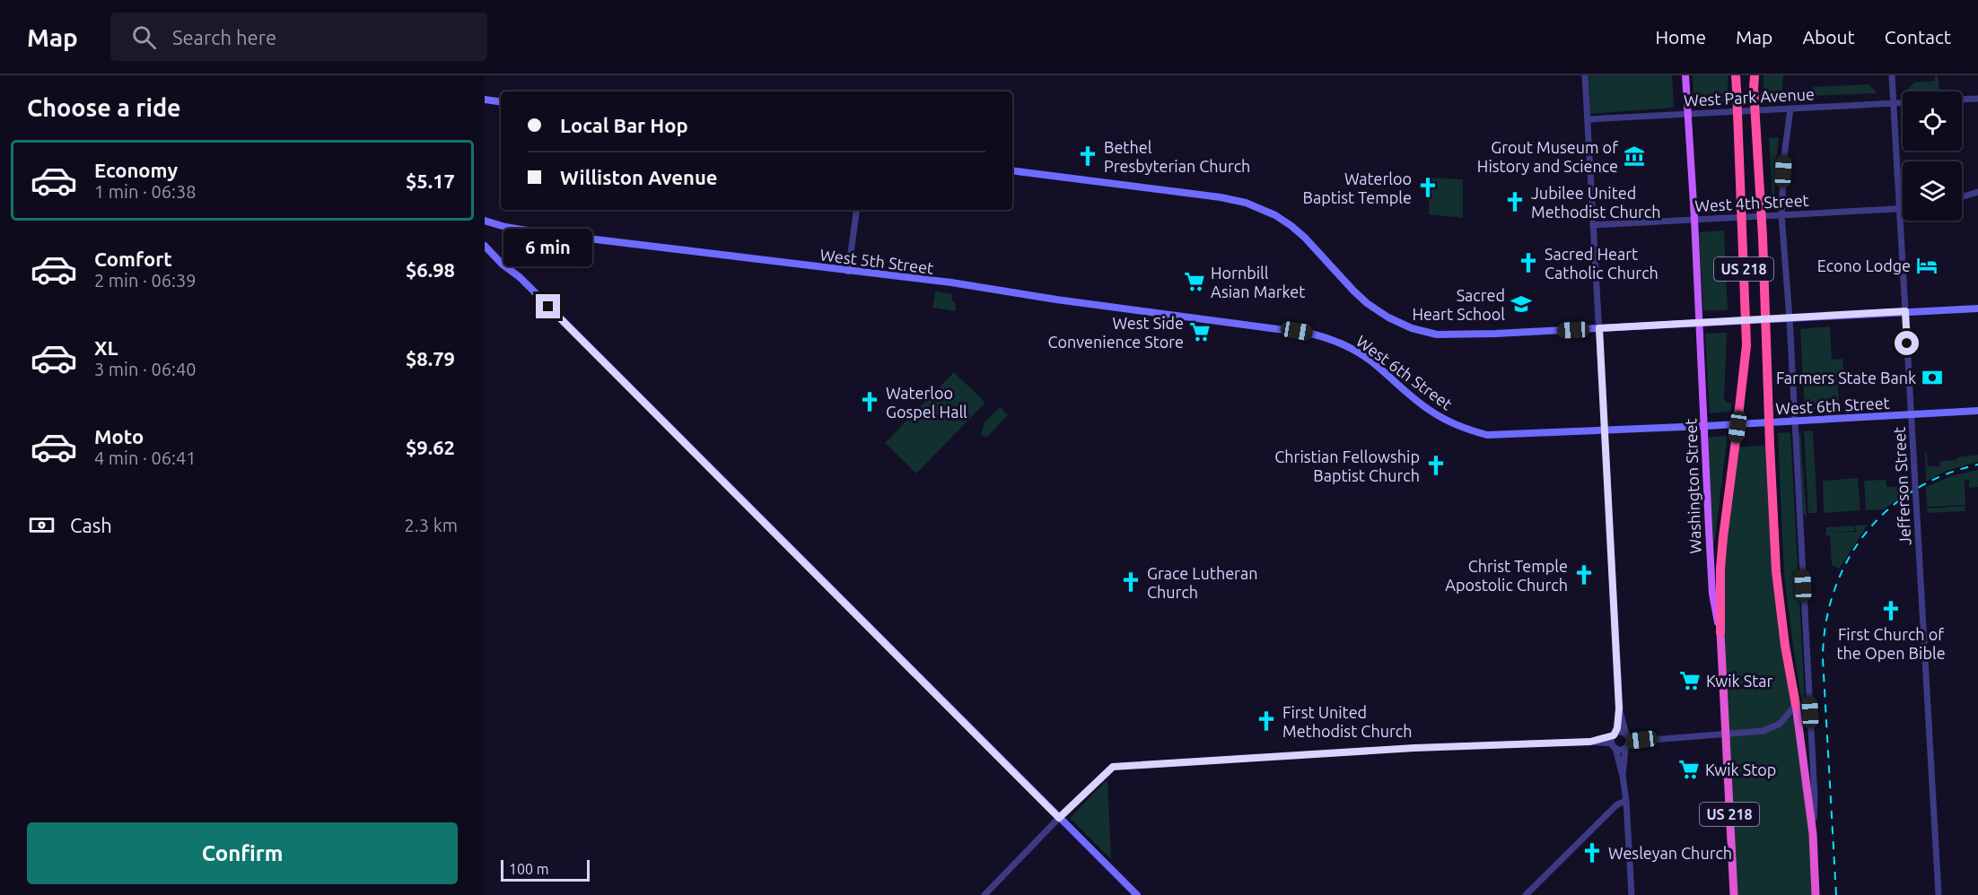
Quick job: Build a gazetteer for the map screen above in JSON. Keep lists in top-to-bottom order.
{
  "streets": {
    "highway": ["US 218", "Washington Street"],
    "main road": ["West 5th Street", "West 6th Street"],
    "street": ["West Park Avenue", "West 4th Street", "Jefferson Street"]
  },
  "crossings": [
    ["West Park Avenue", "Washington Street"],
    ["West Park Avenue", "Jefferson Street"],
    ["West 4th Street", "Washington Street"],
    ["West 4th Street", "Jefferson Street"],
    ["West 5th Street", "West 6th Street"],
    ["US 218", "Washington Street"],
    ["West 6th Street", "Washington Street"],
    ["West 6th Street", "Jefferson Street"]
  ],
  "places": {
    "church": [
      "Bethel Presbyterian Church",
      "Waterloo Baptist Temple",
      "Jubilee United Methodist Church",
      "Sacred Heart Catholic Church",
      "Waterloo Gospel Hall",
      "Christian Fellowship Baptist Church",
      "Christ Temple Apostolic Church",
      "Grace Lutheran Church",
      "First Church of the Open Bible",
      "First United Methodist Church",
      "Wesleyan Church"
    ],
    "museum": ["Grout Museum of History and Science"],
    "hotel": ["Econo Lodge"],
    "supermarket": [
      "Hornbill Asian Market",
      "West Side Convenience Store",
      "Kwik Star",
      "Kwik Stop"
    ],
    "school or university": ["Sacred Heart School"],
    "bank": ["Farmers State Bank"]
  },
  "scale_bar": "100 m",
  "page": {
    "header": "Map",
    "search": "Search here",
    "nav": [
      "Home",
      "Map",
      "About",
      "Contact"
    ],
    "heading": "Choose a ride",
    "banner": ["Local Bar Hop", "Williston Avenue"],
    "list": [
      {
        "name": "Economy",
        "note": "1 min · 06:38",
        "value": "$5.17"
      },
      {
        "name": "Comfort",
        "note": "2 min · 06:39",
        "value": "$6.98"
      },
      {
        "name": "XL",
        "note": "3 min · 06:40",
        "value": "$8.79"
      },
      {
        "name": "Moto",
        "note": "4 min · 06:41",
        "value": "$9.62"
      }
    ],
    "bubble": "6 min",
    "pay": ["Cash", "2.3 km"],
    "buttons": "Confirm",
    "scale": "100 m"
  }
}
